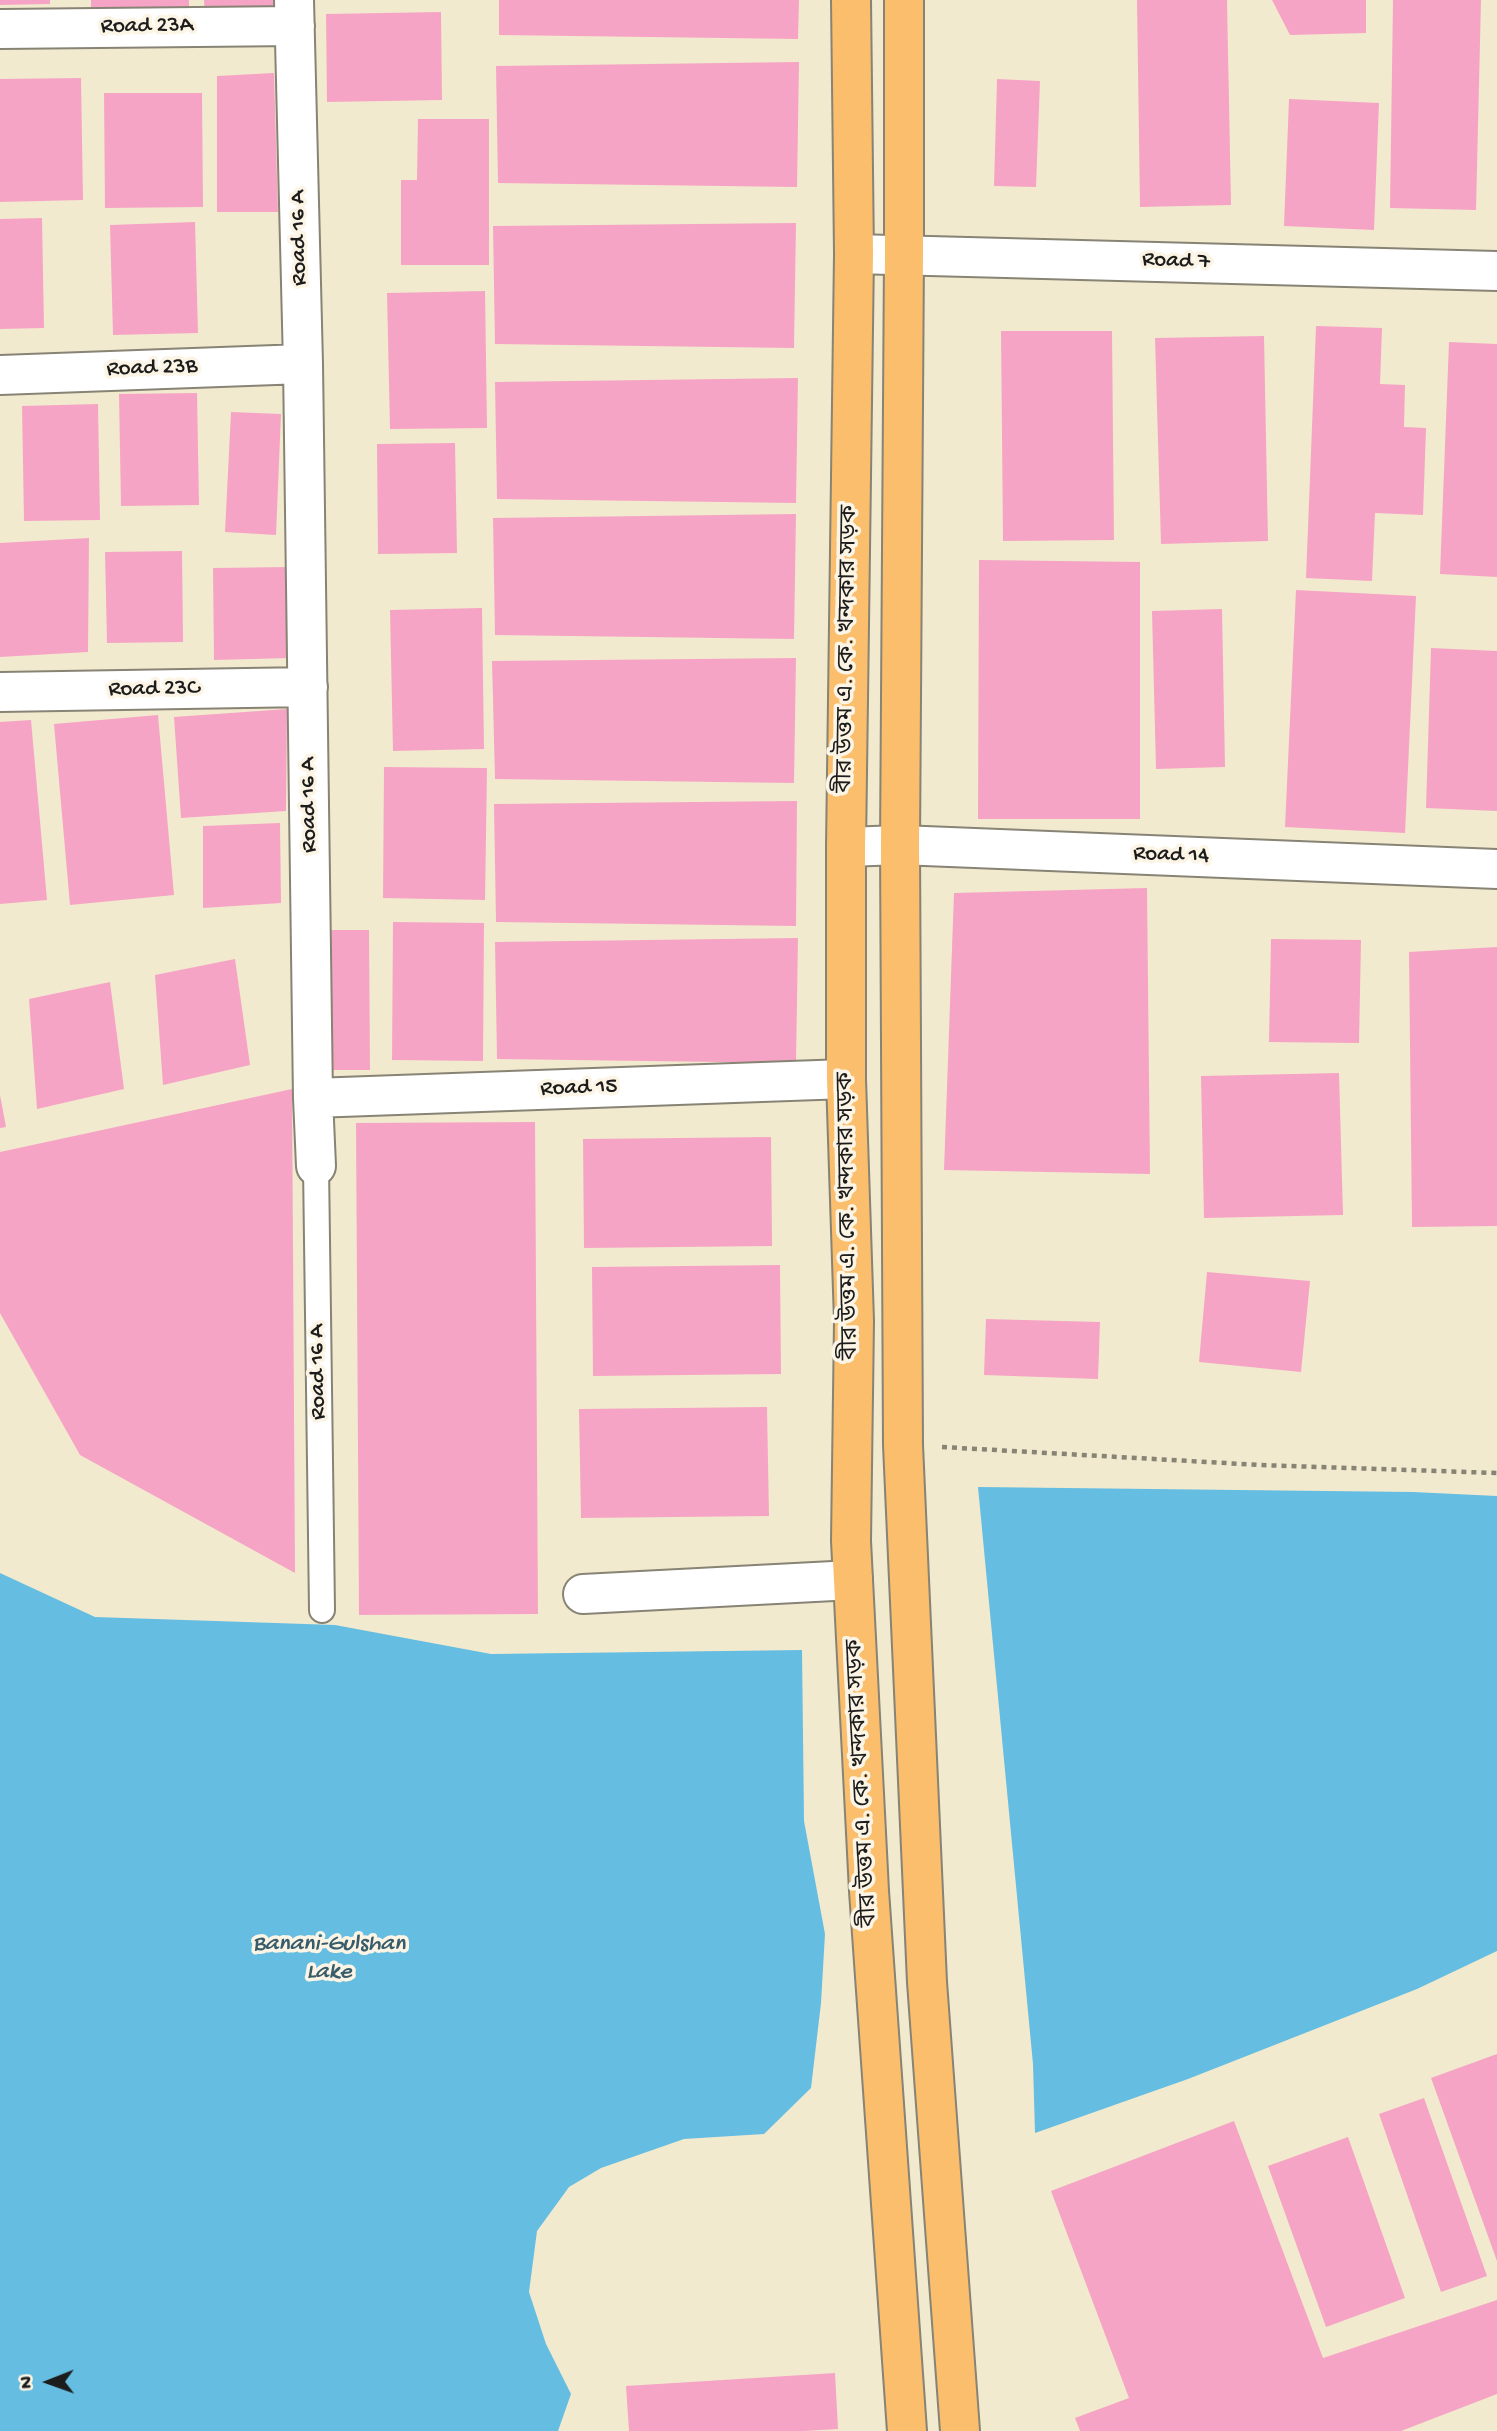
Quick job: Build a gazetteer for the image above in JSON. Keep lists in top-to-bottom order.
{
  "streets": {
    "main road": ["বীর উত্তম এ. কে. খন্দকার সড়ক"],
    "street": [
      "Road 23A",
      "Road 16 A",
      "Road 7",
      "Road 23B",
      "Road 23C",
      "Road 14",
      "Road 15"
    ]
  },
  "crossings": [
    ["Road 23A", "Road 16 A"],
    ["Road 16 A", "Road 23B"],
    ["Road 16 A", "Road 23C"],
    ["Road 16 A", "Road 15"],
    ["Road 7", "বীর উত্তম এ. কে. খন্দকার সড়ক"],
    ["বীর উত্তম এ. কে. খন্দকার সড়ক", "Road 14"],
    ["বীর উত্তম এ. কে. খন্দকার সড়ক", "Road 15"]
  ],
  "water": ["Banani-Gulshan Lake"],
  "north": "left"
}
